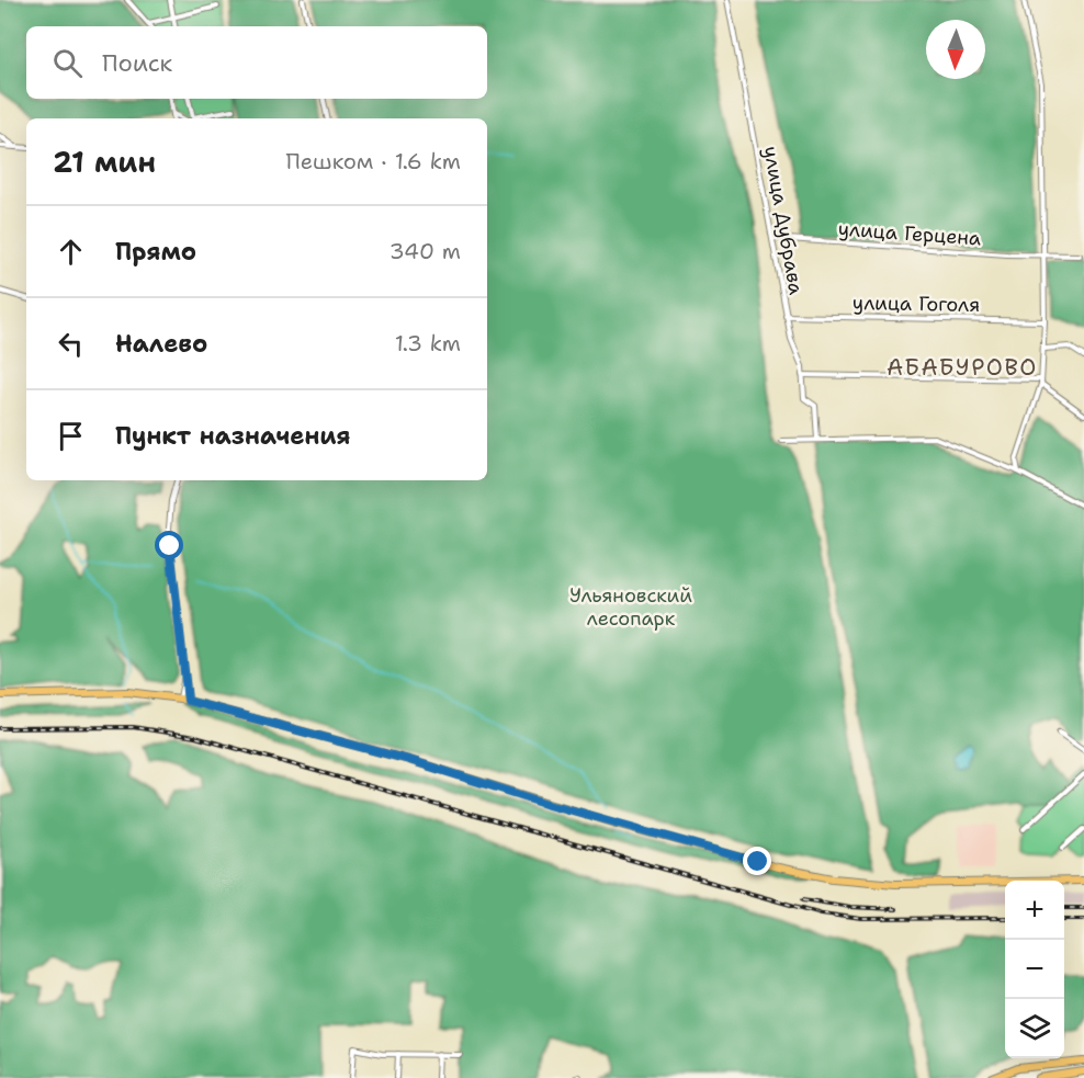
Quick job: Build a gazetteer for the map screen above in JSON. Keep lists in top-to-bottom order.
{
  "streets": {
    "street": ["улица Дубрава", "улица Герцена", "улица Гоголя"]
  },
  "crossings": [
    ["улица Дубрава", "улица Герцена"],
    ["улица Дубрава", "улица Гоголя"]
  ],
  "districts": ["АБАБУРОВО"],
  "parks": ["Ульяновский лесопарк"],
  "north": "bottom",
  "page": {
    "search": "Поиск",
    "heading": ["21 мин", "Пешком · 1.6 km"],
    "list": [
      ["Прямо", "340 m"],
      ["Налево", "1.3 km"],
      "Пункт назначения"
    ],
    "map_buttons": ["+", "−"]
  }
}
